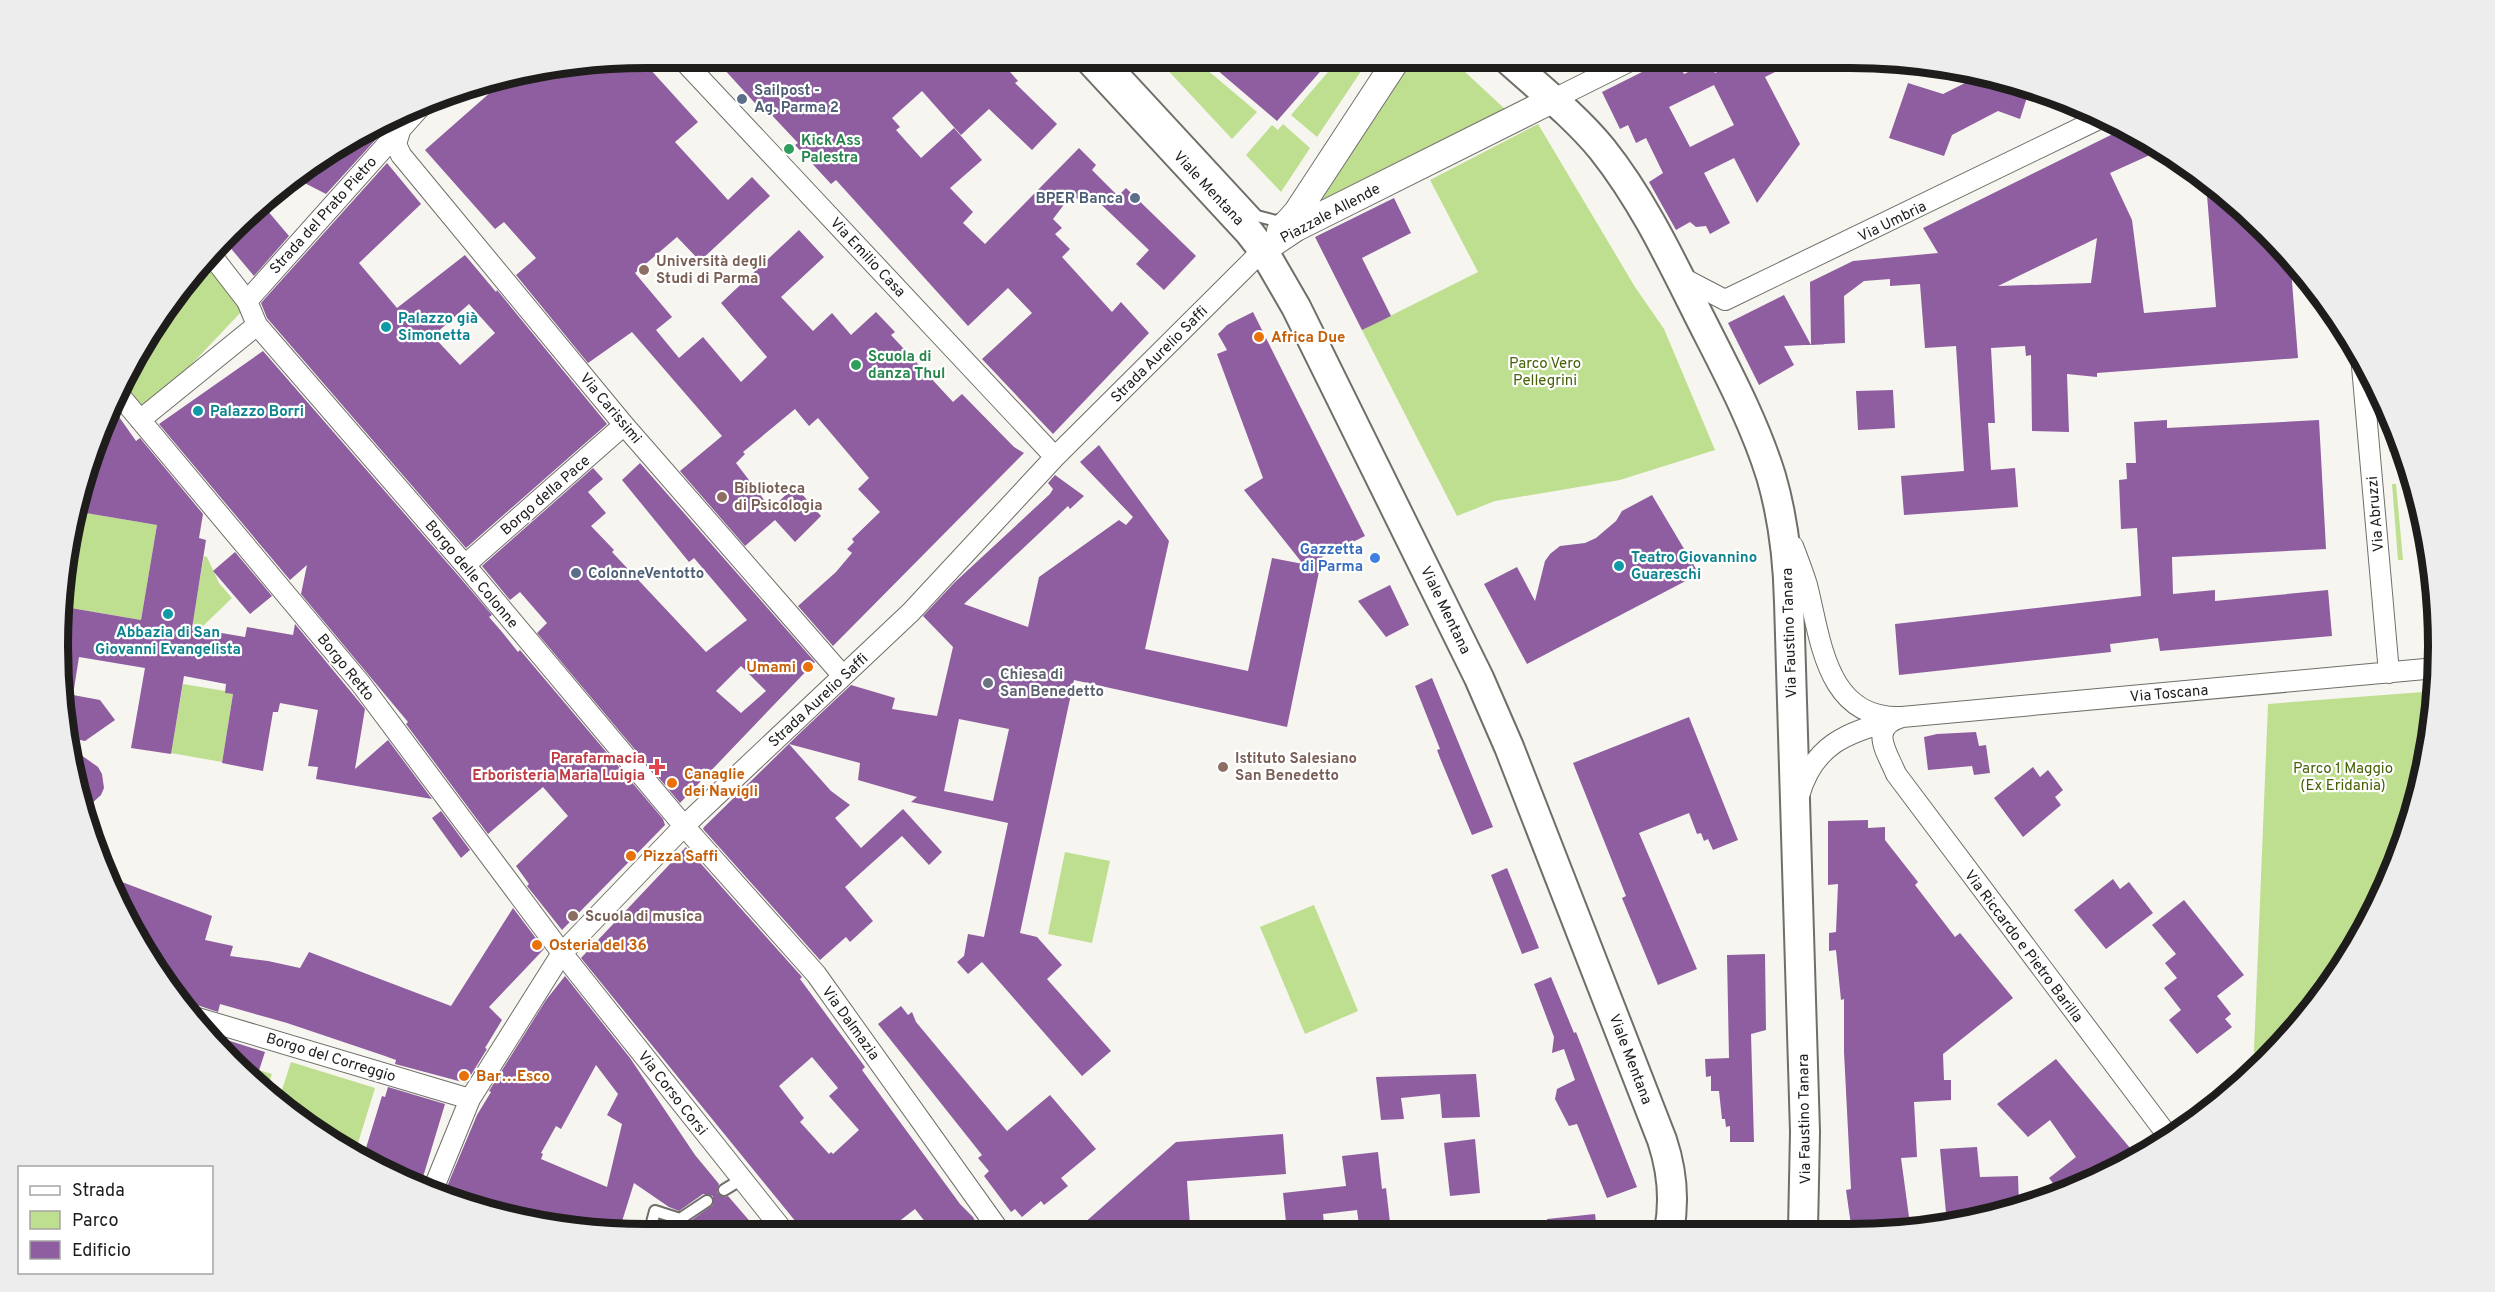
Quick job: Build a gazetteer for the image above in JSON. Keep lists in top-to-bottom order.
{
  "streets": {
    "main road": ["Viale Mentana", "Via Faustino Tanara"],
    "street": [
      "Piazzale Allende",
      "Strada del Prato Pietro",
      "Via Umbria",
      "Via Emilio Casa",
      "Strada Aurelio Saffi",
      "Via Carissimi",
      "Borgo della Pace",
      "Via Abruzzi",
      "Borgo delle Colonne",
      "Borgo Retto",
      "Via Toscana",
      "Via Riccardo e Pietro Barilla",
      "Via Dalmazia",
      "Borgo del Correggio",
      "Via Corso Corsi"
    ]
  },
  "crossings": [
    ["Viale Mentana", "Piazzale Allende"],
    ["Viale Mentana", "Strada Aurelio Saffi"],
    ["Piazzale Allende", "Strada Aurelio Saffi"],
    ["Piazzale Allende", "Via Faustino Tanara"],
    ["Strada del Prato Pietro", "Via Carissimi"],
    ["Strada del Prato Pietro", "Borgo delle Colonne"],
    ["Via Umbria", "Via Faustino Tanara"],
    ["Via Emilio Casa", "Strada Aurelio Saffi"],
    ["Strada Aurelio Saffi", "Via Carissimi"],
    ["Strada Aurelio Saffi", "Borgo delle Colonne"],
    ["Strada Aurelio Saffi", "Borgo Retto"],
    ["Strada Aurelio Saffi", "Via Dalmazia"],
    ["Strada Aurelio Saffi", "Borgo del Correggio"],
    ["Strada Aurelio Saffi", "Via Corso Corsi"],
    ["Via Carissimi", "Borgo della Pace"],
    ["Borgo della Pace", "Borgo delle Colonne"],
    ["Via Abruzzi", "Via Toscana"],
    ["Borgo delle Colonne", "Via Dalmazia"],
    ["Via Faustino Tanara", "Via Toscana"],
    ["Borgo Retto", "Via Corso Corsi"],
    ["Via Toscana", "Via Riccardo e Pietro Barilla"]
  ],
  "parks": ["Parco Vero Pellegrini", "Parco 1 Maggio (Ex Eridania)"],
  "places": {
    "other": [
      "Sailpost - Ag. Parma 2",
      "Kick Ass Palestra",
      "BPER Banca",
      "Università degli Studi di Parma",
      "Palazzo già Simonetta",
      "Africa Due",
      "Scuola di danza Thul",
      "Palazzo Borri",
      "Biblioteca di Psicologia",
      "Gazzetta di Parma",
      "Teatro Giovannino Guareschi",
      "ColonneVentotto",
      "Abbazia di San Giovanni Evangelista",
      "Umami",
      "Chiesa di San Benedetto",
      "Istituto Salesiano San Benedetto",
      "Canaglie dei Navigli",
      "Pizza Saffi",
      "Scuola di musica",
      "Osteria del 36",
      "Bar…Esco"
    ],
    "health": ["Parafarmacia Erboristeria Maria Luigia"]
  },
  "legend": ["Strada", "Parco", "Edificio"]
}
